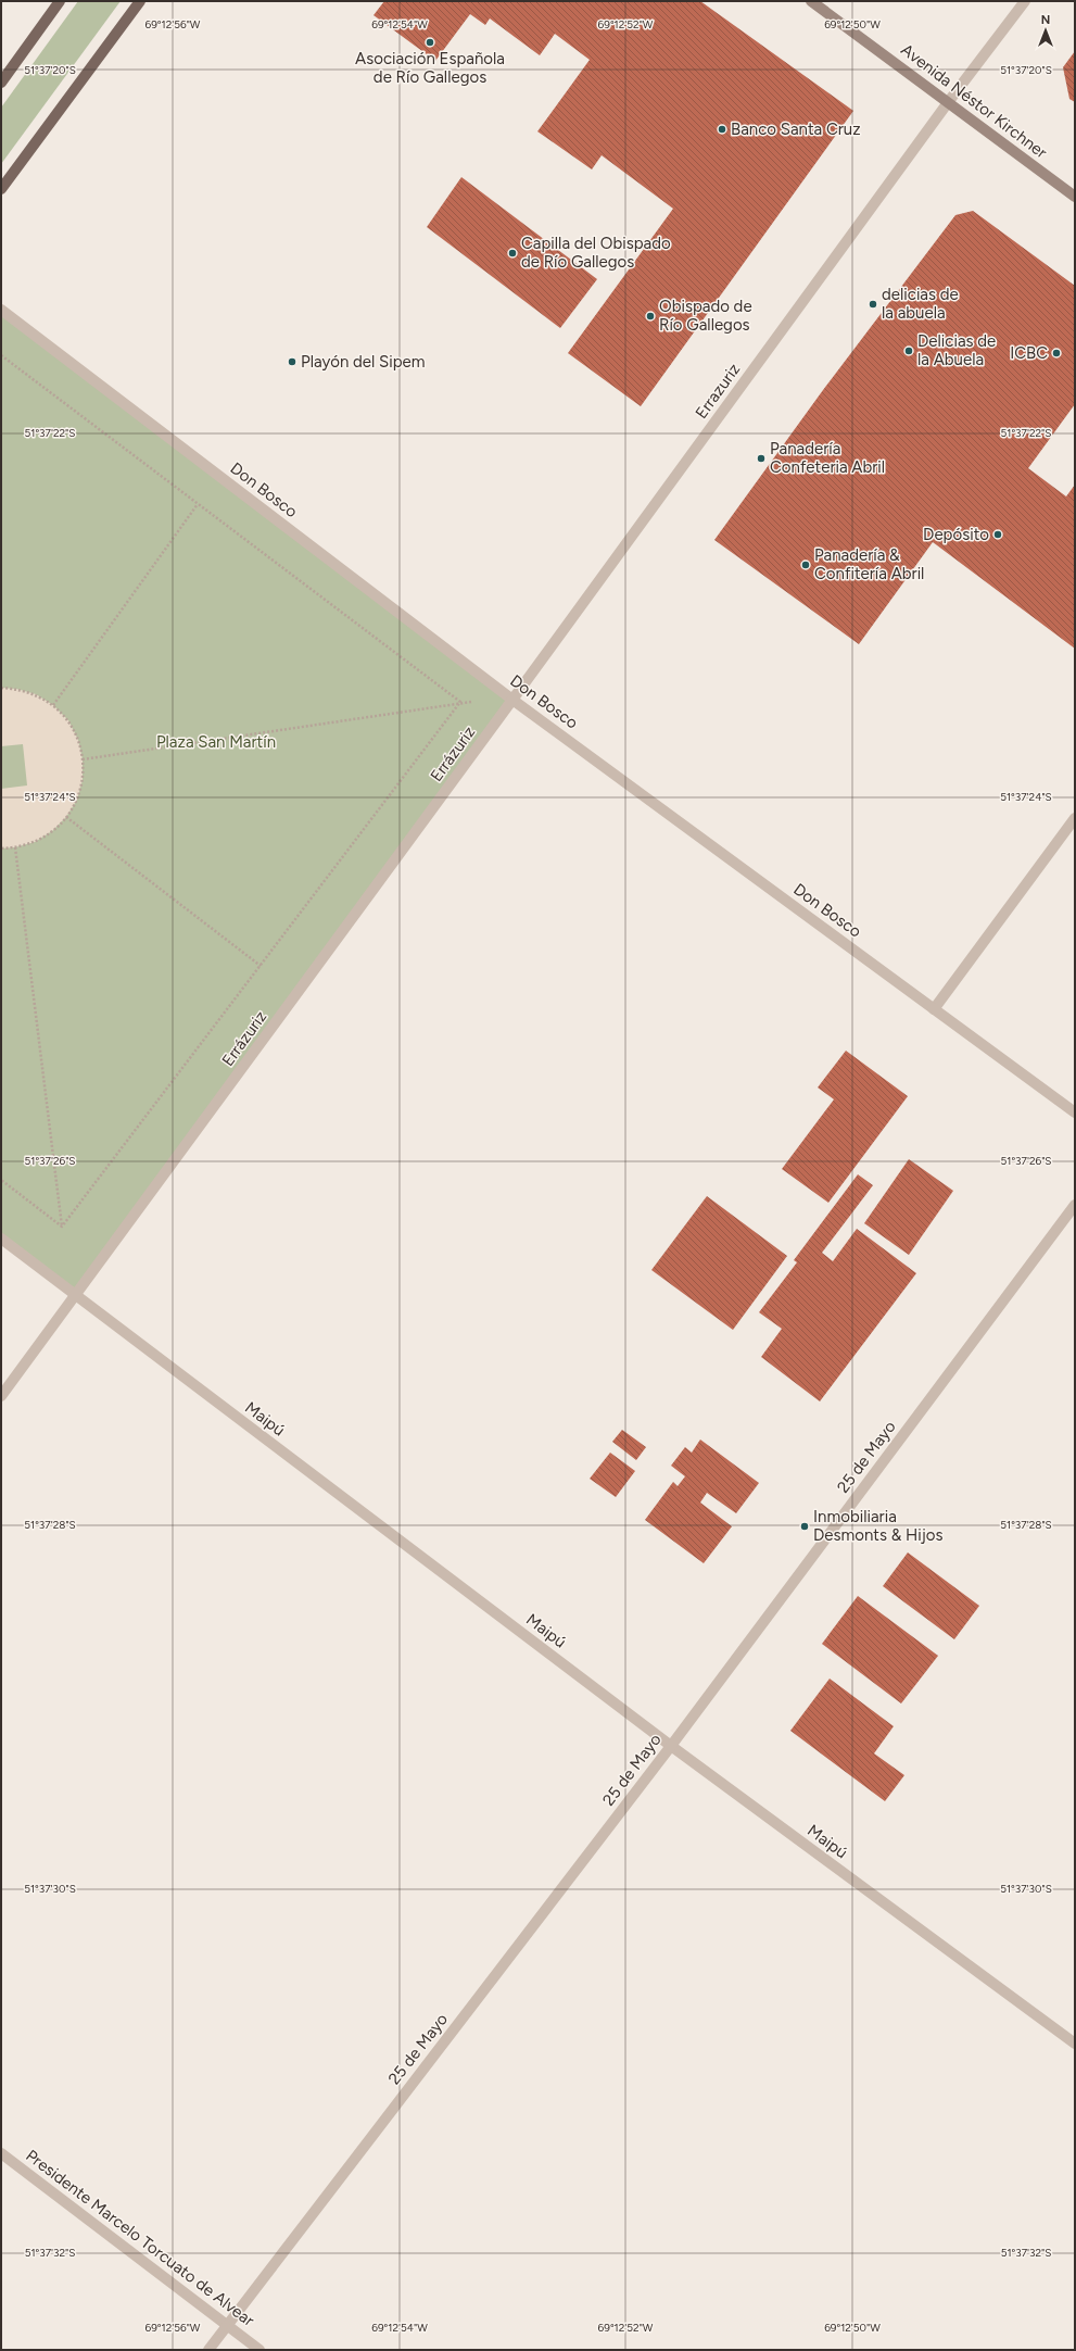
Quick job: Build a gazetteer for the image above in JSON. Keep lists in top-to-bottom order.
{
  "streets": {
    "main road": ["Avenida Néstor Kirchner"],
    "street": [
      "Errazuriz",
      "Don Bosco",
      "Errázuriz",
      "Maipú",
      "25 de Mayo",
      "Presidente Marcelo Torcuato de Alvear"
    ]
  },
  "crossings": [
    ["Avenida Néstor Kirchner", "Errazuriz"],
    ["Errazuriz", "Don Bosco"],
    ["Errazuriz", "Errázuriz"],
    ["Don Bosco", "Errázuriz"],
    ["Errázuriz", "Maipú"],
    ["Maipú", "25 de Mayo"],
    ["25 de Mayo", "Presidente Marcelo Torcuato de Alvear"]
  ],
  "parks": ["Plaza San Martín"],
  "places": [
    "Asociación Española de Río Gallegos",
    "Banco Santa Cruz",
    "Capilla del Obispado de Río Gallegos",
    "delicias de la abuela",
    "Obispado de Río Gallegos",
    "Delicias de la Abuela",
    "ICBC",
    "Playón del Sipem",
    "Panadería Confeteria Abril",
    "Depósito",
    "Panadería & Confitería Abril",
    "Inmobiliaria Desmonts & Hijos"
  ],
  "north": "top",
  "coordinates": [
    "69°12'56\"W",
    "69°12'54\"W",
    "69°12'52\"W",
    "69°12'50\"W",
    "51°37'20\"S",
    "51°37'22\"S",
    "51°37'24\"S",
    "51°37'26\"S",
    "51°37'28\"S",
    "51°37'30\"S",
    "51°37'32\"S"
  ]
}
